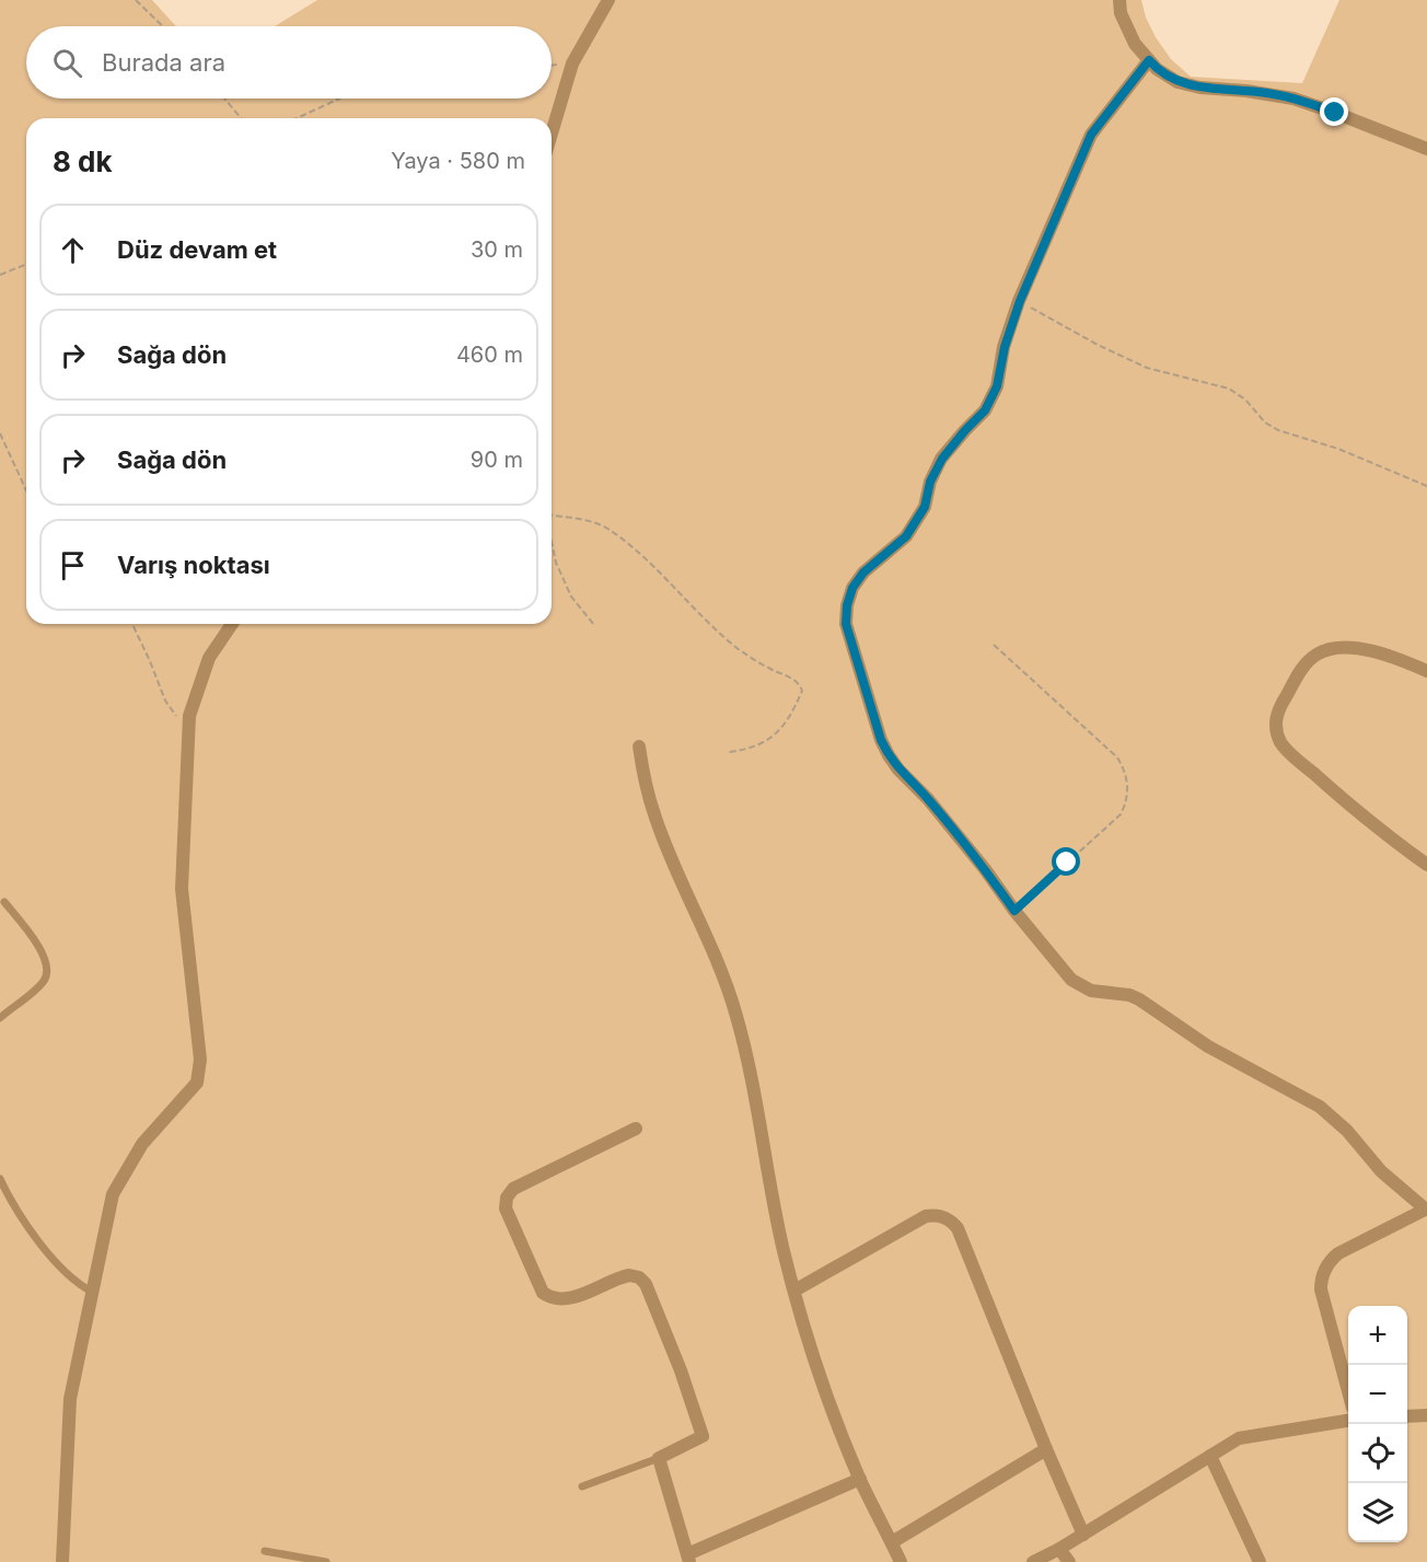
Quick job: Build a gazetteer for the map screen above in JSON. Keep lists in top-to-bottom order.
{
  "page": {
    "search": "Burada ara",
    "heading": ["8 dk", "Yaya · 580 m"],
    "list": [
      ["Düz devam et", "30 m"],
      ["Sağa dön", "460 m"],
      ["Sağa dön", "90 m"],
      "Varış noktası"
    ],
    "map_buttons": ["+", "−"]
  }
}
